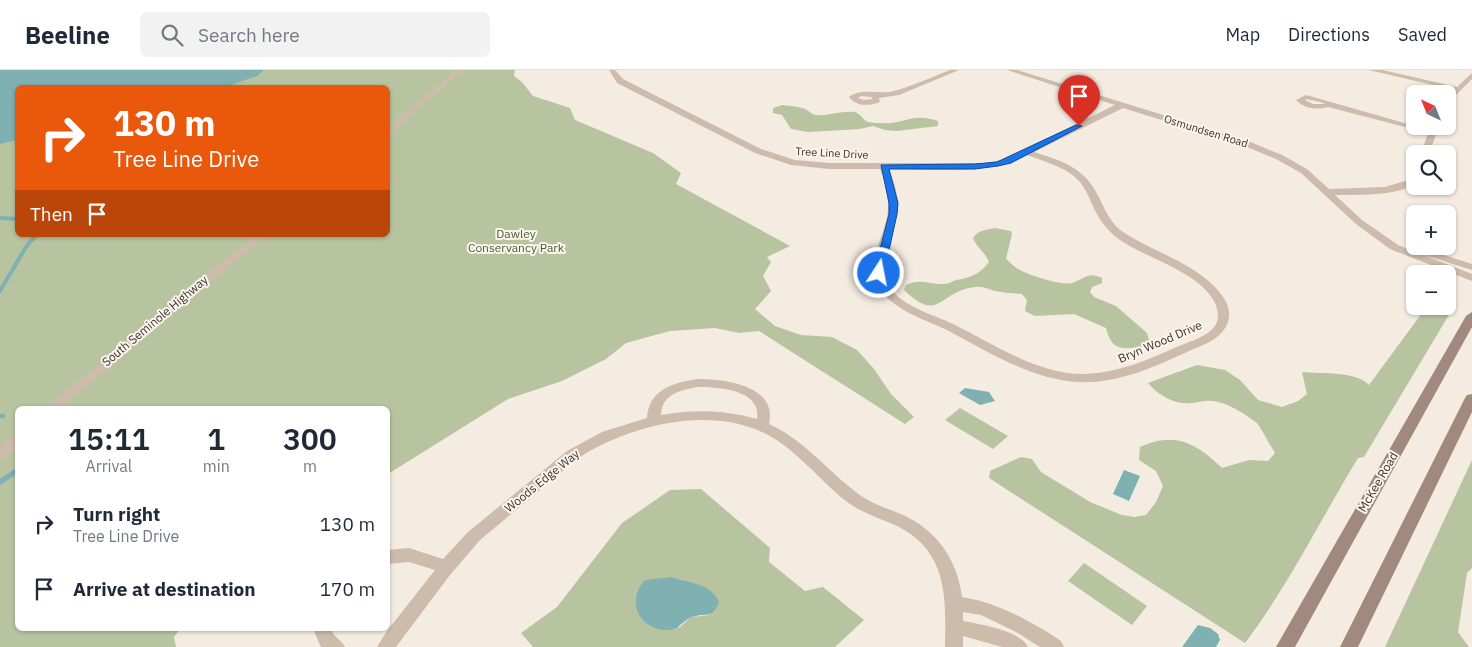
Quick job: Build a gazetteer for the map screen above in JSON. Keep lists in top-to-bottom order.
{
  "streets": {
    "main road": ["McKee Road"],
    "street": [
      "Osmundsen Road",
      "Tree Line Drive",
      "South Seminole Highway",
      "Bryn Wood Drive",
      "Woods Edge Way"
    ]
  },
  "crossings": [
    ["Osmundsen Road", "Tree Line Drive"],
    ["Tree Line Drive", "Bryn Wood Drive"]
  ],
  "parks": ["Dawley Conservancy Park"],
  "north": "top left",
  "page": {
    "header": "Beeline",
    "search": "Search here",
    "nav": ["Map", "Directions", "Saved"],
    "map_buttons": ["+", "−"],
    "turn": ["130 m", "Tree Line Drive"],
    "then": "Then",
    "eta": [
      "15:11",
      "Arrival",
      "1",
      "min",
      "300",
      "m"
    ],
    "list": [
      {
        "name": "Turn right",
        "note": "Tree Line Drive",
        "value": "130 m"
      },
      {
        "name": "Arrive at destination",
        "value": "170 m"
      }
    ]
  }
}
